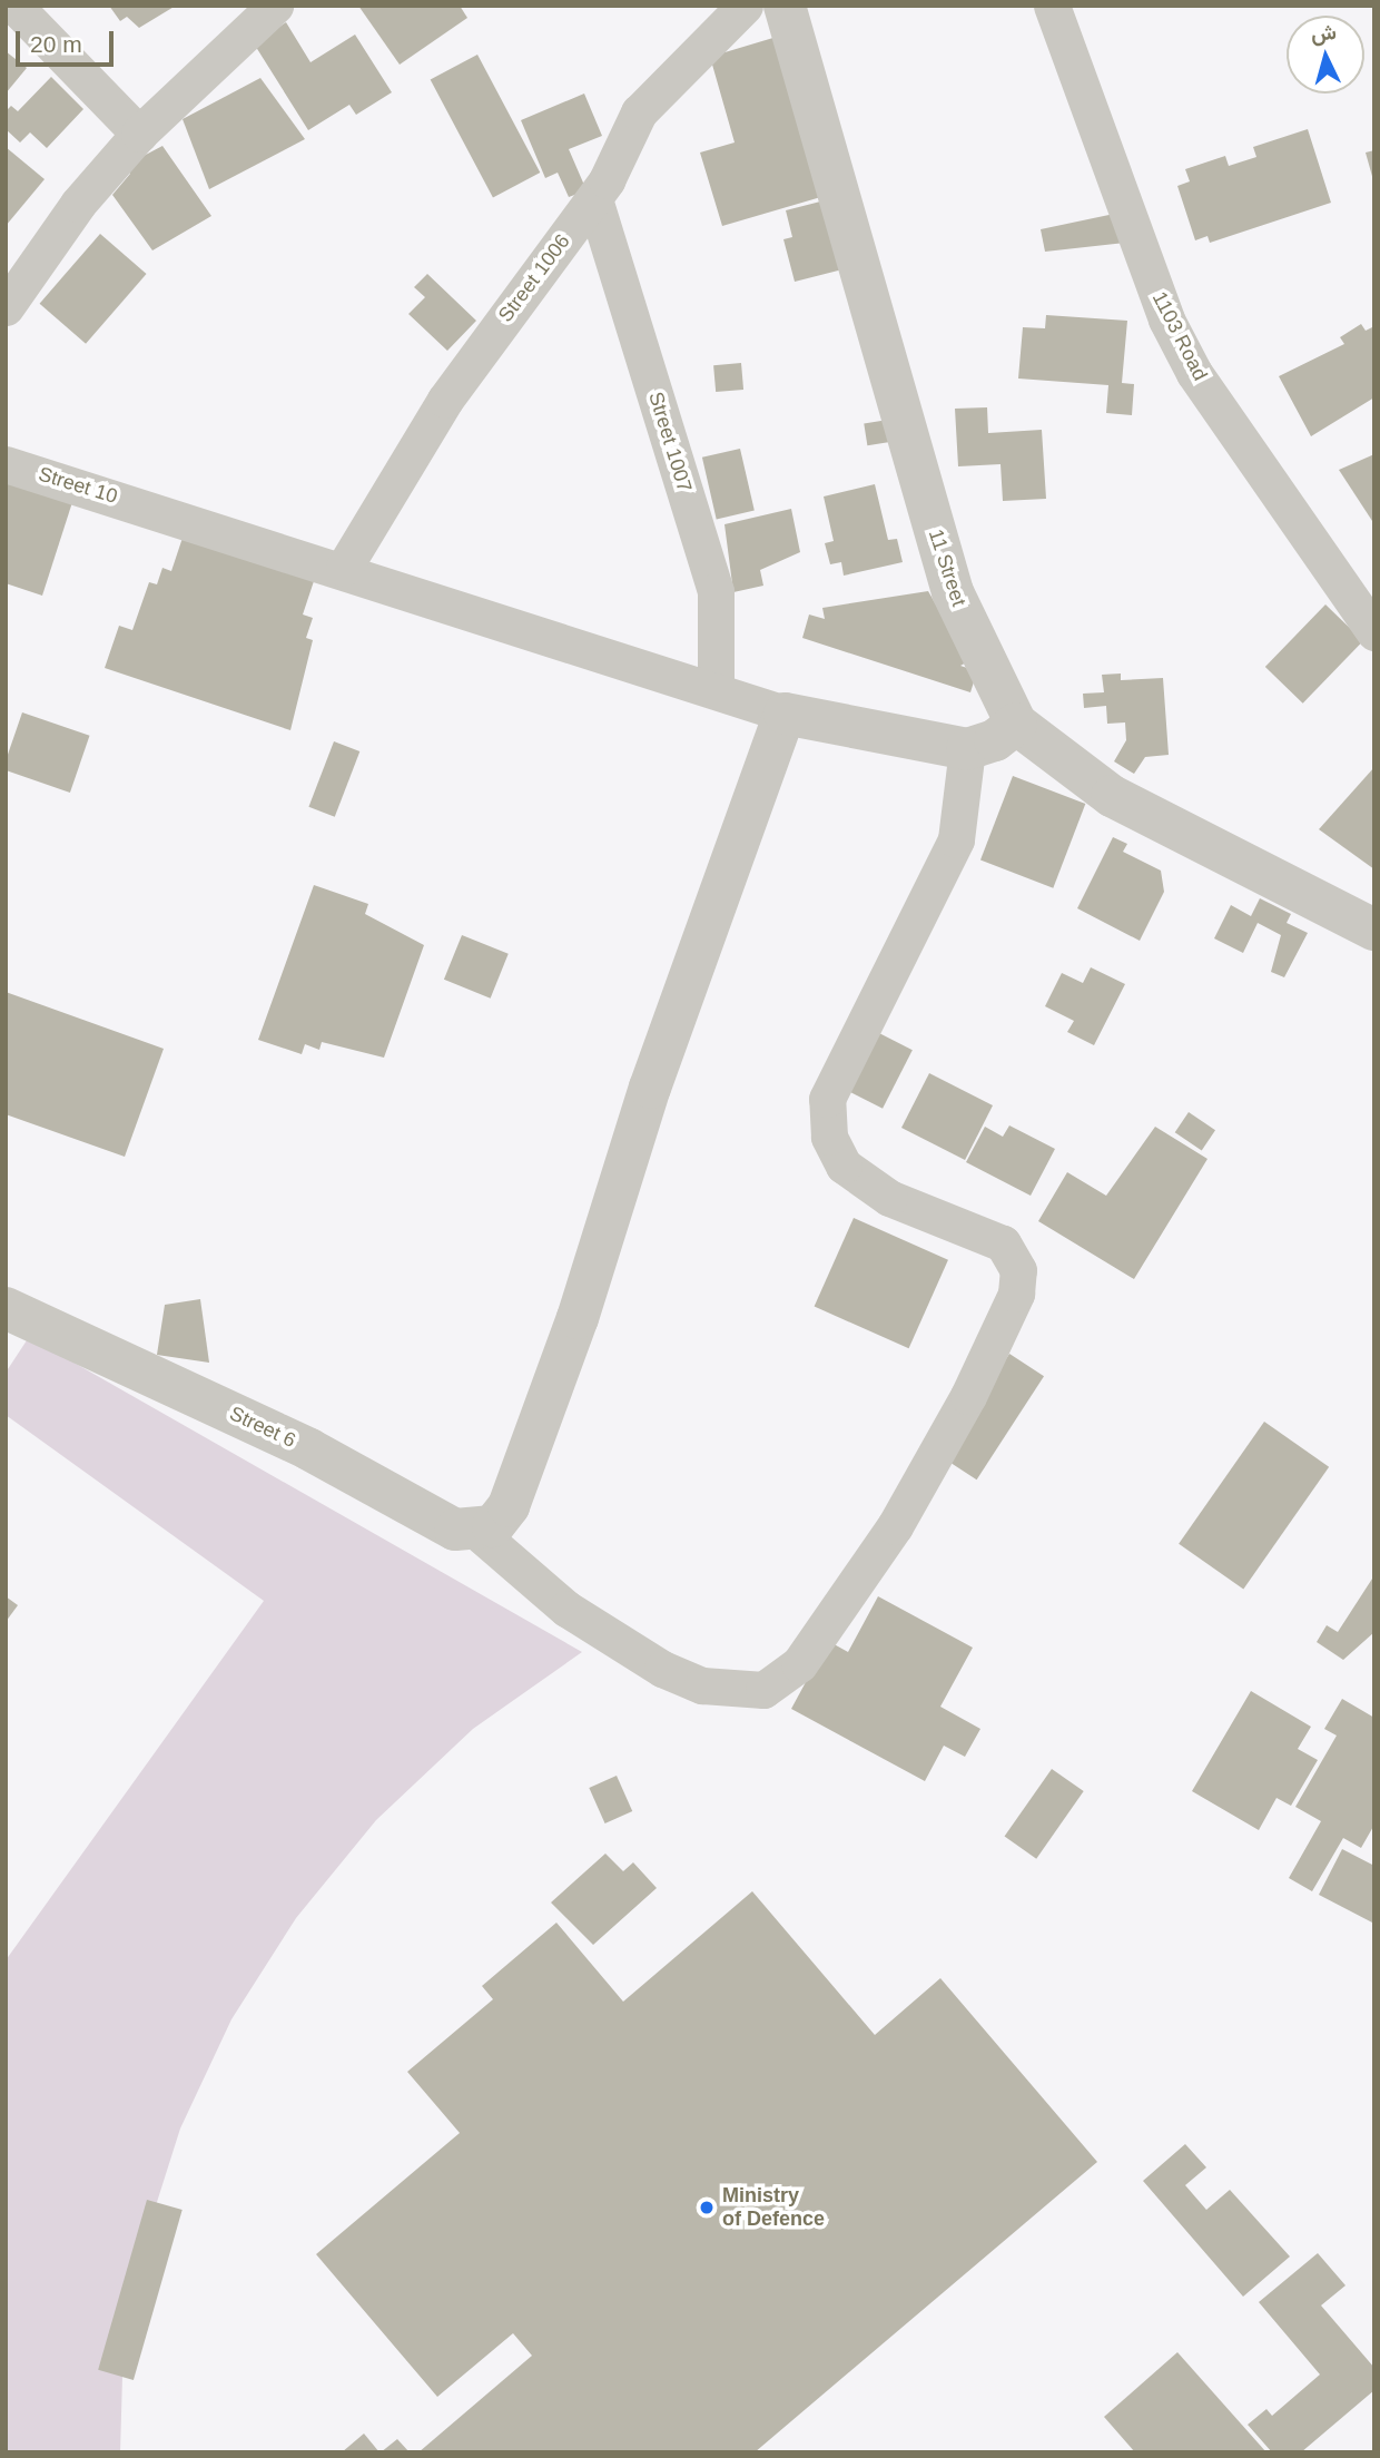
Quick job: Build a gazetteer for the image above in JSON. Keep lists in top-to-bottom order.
{
  "streets": {
    "street": [
      "Street 1006",
      "1103 Road",
      "Street 1007",
      "Street 10",
      "11 Street",
      "Street 6"
    ]
  },
  "crossings": [
    ["Street 1006", "Street 1007"],
    ["Street 1006", "Street 10"],
    ["Street 1007", "Street 10"]
  ],
  "places": ["Ministry of Defence"],
  "scale_bar": "20 m",
  "north": "top"
}
